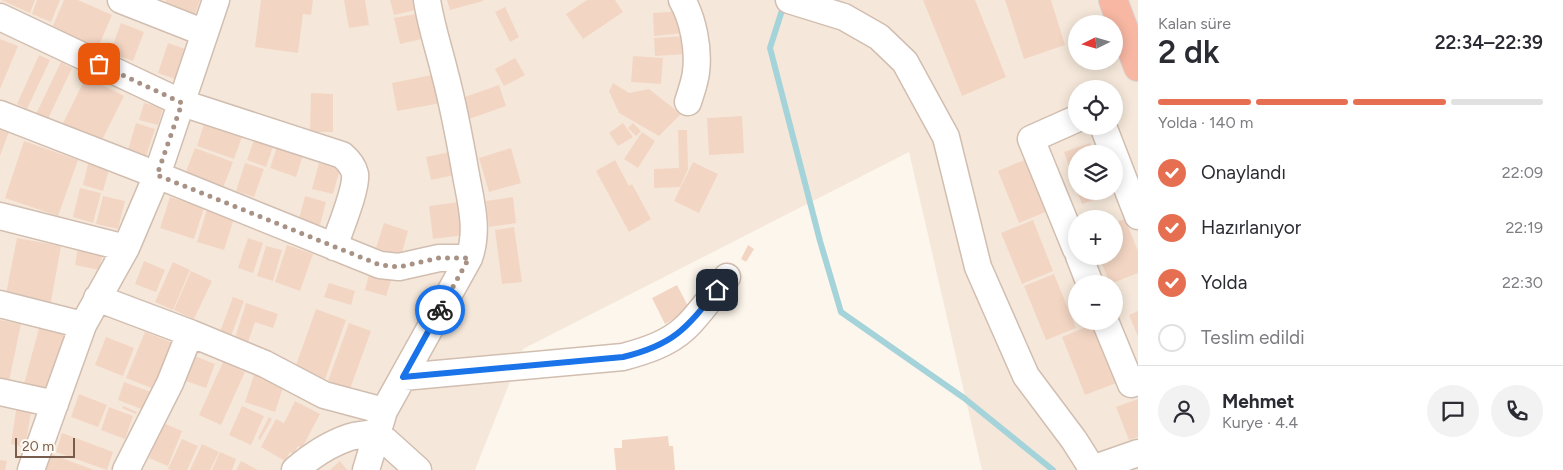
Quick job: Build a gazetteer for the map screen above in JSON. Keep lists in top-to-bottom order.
{
  "scale_bar": "20 m",
  "north": "left",
  "page": {
    "heading": ["2 dk", "Kalan süre", "22:34–22:39"],
    "panel": ["Mehmet", "Kurye · 4.4"],
    "map_buttons": ["+", "−"],
    "bar": "Yolda · 140 m",
    "list": [
      ["Onaylandı", "22:09"],
      ["Hazırlanıyor", "22:19"],
      ["Yolda", "22:30"],
      "Teslim edildi"
    ],
    "scale": "20 m"
  }
}
